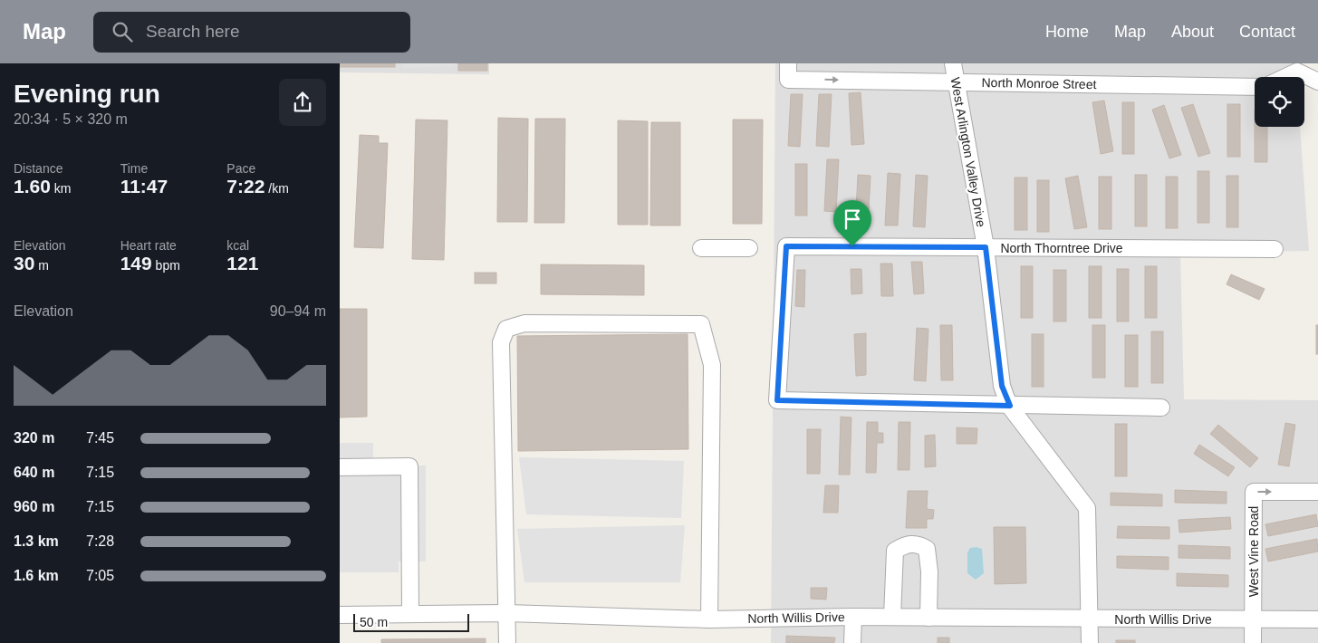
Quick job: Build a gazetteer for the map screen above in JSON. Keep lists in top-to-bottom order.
{
  "streets": {
    "street": [
      "North Monroe Street",
      "West Arlington Valley Drive",
      "North Thorntree Drive",
      "West Vine Road",
      "North Willis Drive"
    ]
  },
  "crossings": [
    ["North Monroe Street", "West Arlington Valley Drive"],
    ["West Arlington Valley Drive", "North Thorntree Drive"],
    ["West Arlington Valley Drive", "North Willis Drive"],
    ["West Vine Road", "North Willis Drive"]
  ],
  "one_way": ["North Monroe Street"],
  "scale_bar": "50 m",
  "page": {
    "header": "Map",
    "search": "Search here",
    "nav": [
      "Home",
      "Map",
      "About",
      "Contact"
    ],
    "heading": ["Evening run", "20:34 · 5 × 320 m"],
    "stats": [
      ["Distance", "1.60 km"],
      ["Time", "11:47"],
      ["Pace", "7:22 /km"],
      ["Elevation", "30 m"],
      ["Heart rate", "149 bpm"],
      ["kcal", "121"]
    ],
    "chart": ["Elevation", "90–94 m"],
    "list": [
      {
        "name": "320 m",
        "note": "7:45"
      },
      {
        "name": "640 m",
        "note": "7:15"
      },
      {
        "name": "960 m",
        "note": "7:15"
      },
      {
        "name": "1.3 km",
        "note": "7:28"
      },
      {
        "name": "1.6 km",
        "note": "7:05"
      }
    ],
    "scale": "50 m"
  }
}
